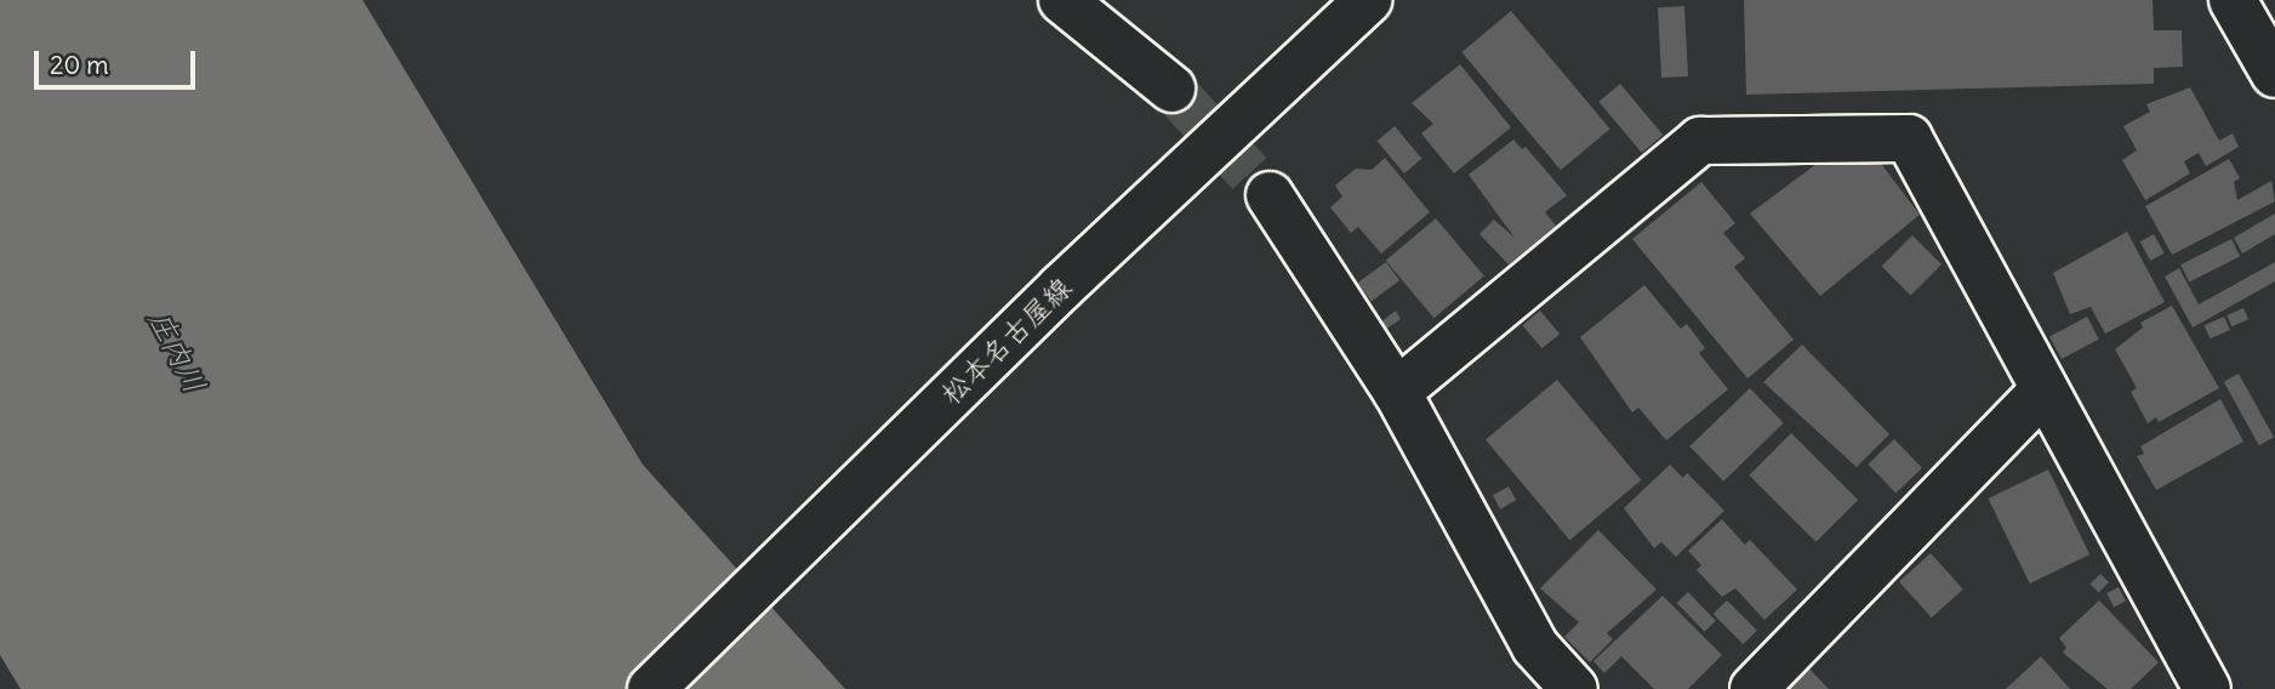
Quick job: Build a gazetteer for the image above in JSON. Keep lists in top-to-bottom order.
{
  "streets": {
    "street": ["松本名古屋線"]
  },
  "water": ["庄内川"],
  "scale_bar": "20 m"
}
